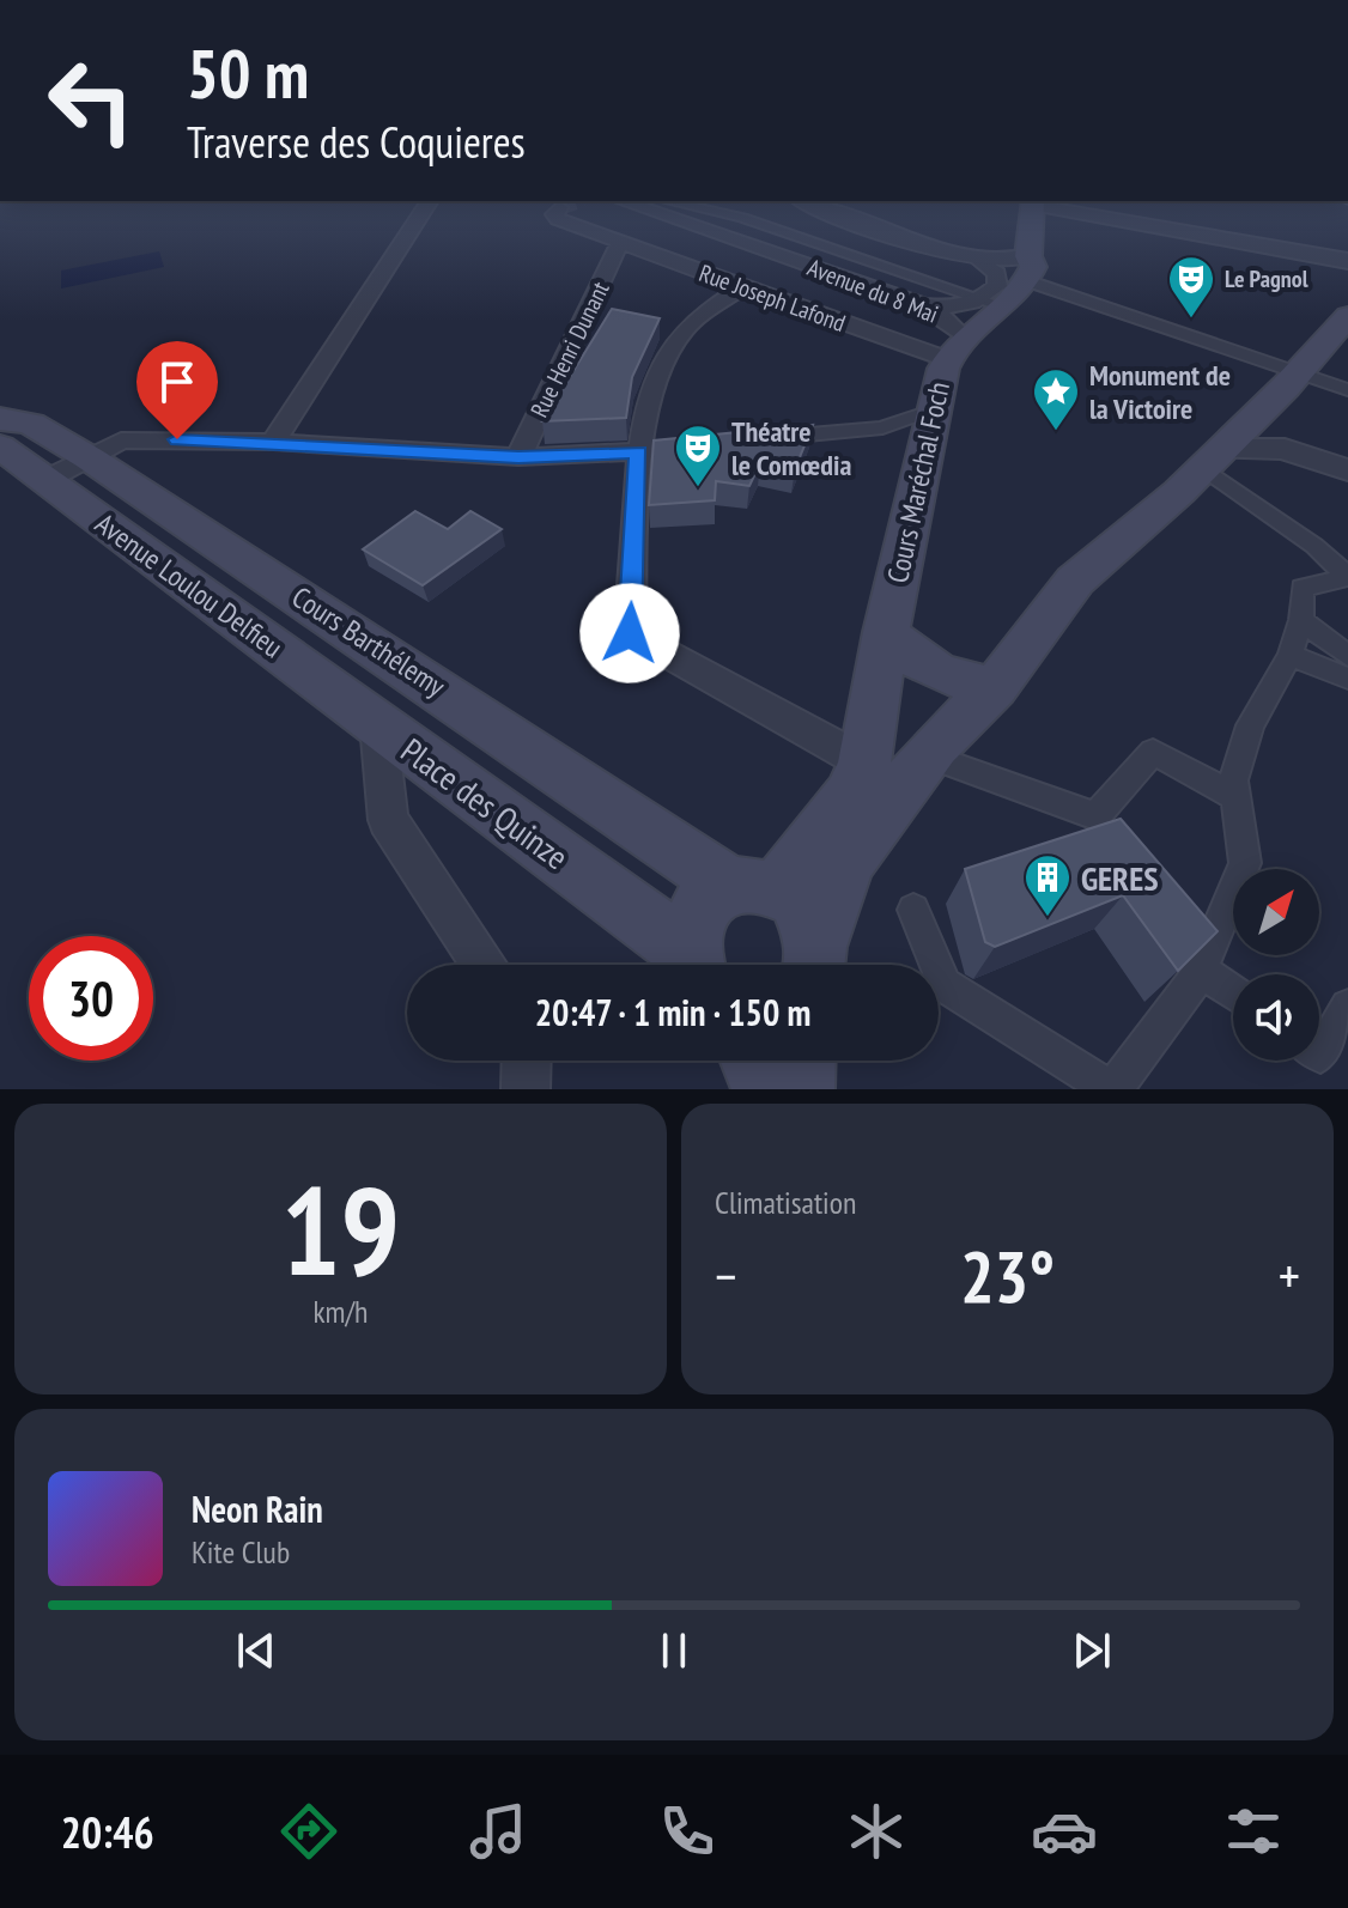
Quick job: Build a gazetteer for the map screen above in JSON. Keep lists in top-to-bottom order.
{
  "streets": {
    "main road": [
      "Cours Maréchal Foch",
      "Avenue Loulou Delfieu",
      "Cours Barthélemy",
      "Place des Quinze"
    ],
    "street": ["Avenue du 8 Mai", "Rue Joseph Lafond", "Rue Henri Dunant"]
  },
  "crossings": [
    ["Avenue du 8 Mai", "Rue Joseph Lafond"],
    ["Avenue du 8 Mai", "Cours Maréchal Foch"],
    ["Rue Joseph Lafond", "Rue Henri Dunant"],
    ["Rue Joseph Lafond", "Cours Maréchal Foch"],
    ["Cours Maréchal Foch", "Cours Barthélemy"],
    ["Avenue Loulou Delfieu", "Place des Quinze"]
  ],
  "places": {
    "theatre": ["Le Pagnol", "Théatre le Comœdia"],
    "place": ["Monument de la Victoire"],
    "building": ["GERES"]
  },
  "north": "top right",
  "page": {
    "turn": ["50 m", "Traverse des Coquieres"],
    "limit": "30",
    "trip": "20:47 · 1 min · 150 m",
    "tile": [
      ["19", "km/h"],
      "Climatisation"
    ],
    "heat": ["−", "23°", "+"],
    "song": ["Neon Rain", "Kite Club"],
    "tabs": "20:46"
  }
}
